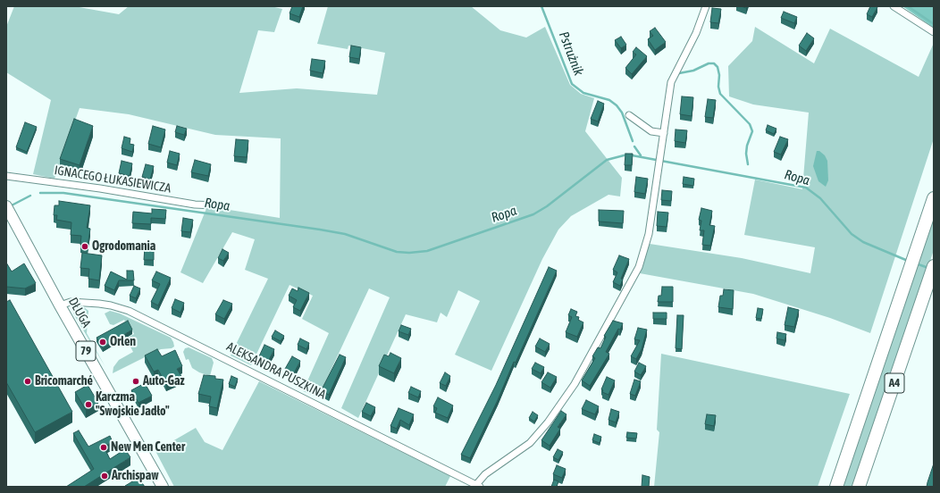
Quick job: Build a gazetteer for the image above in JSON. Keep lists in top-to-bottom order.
{
  "streets": {
    "highway": ["A4"],
    "main road": ["DŁUGA", "79"],
    "street": ["IGNACEGO ŁUKASIEWICZA", "ALEKSANDRA PUSZKINA"]
  },
  "crossings": [
    ["DŁUGA", "ALEKSANDRA PUSZKINA"]
  ],
  "water": ["Pstrużnik", "Ropa"],
  "places": [
    "Ogrodomania",
    "Orlen",
    "Bricomarché",
    "Auto-Gaz",
    "Karczma \"Swojskie Jadło\"",
    "New Men Center",
    "Archispaw"
  ]
}
